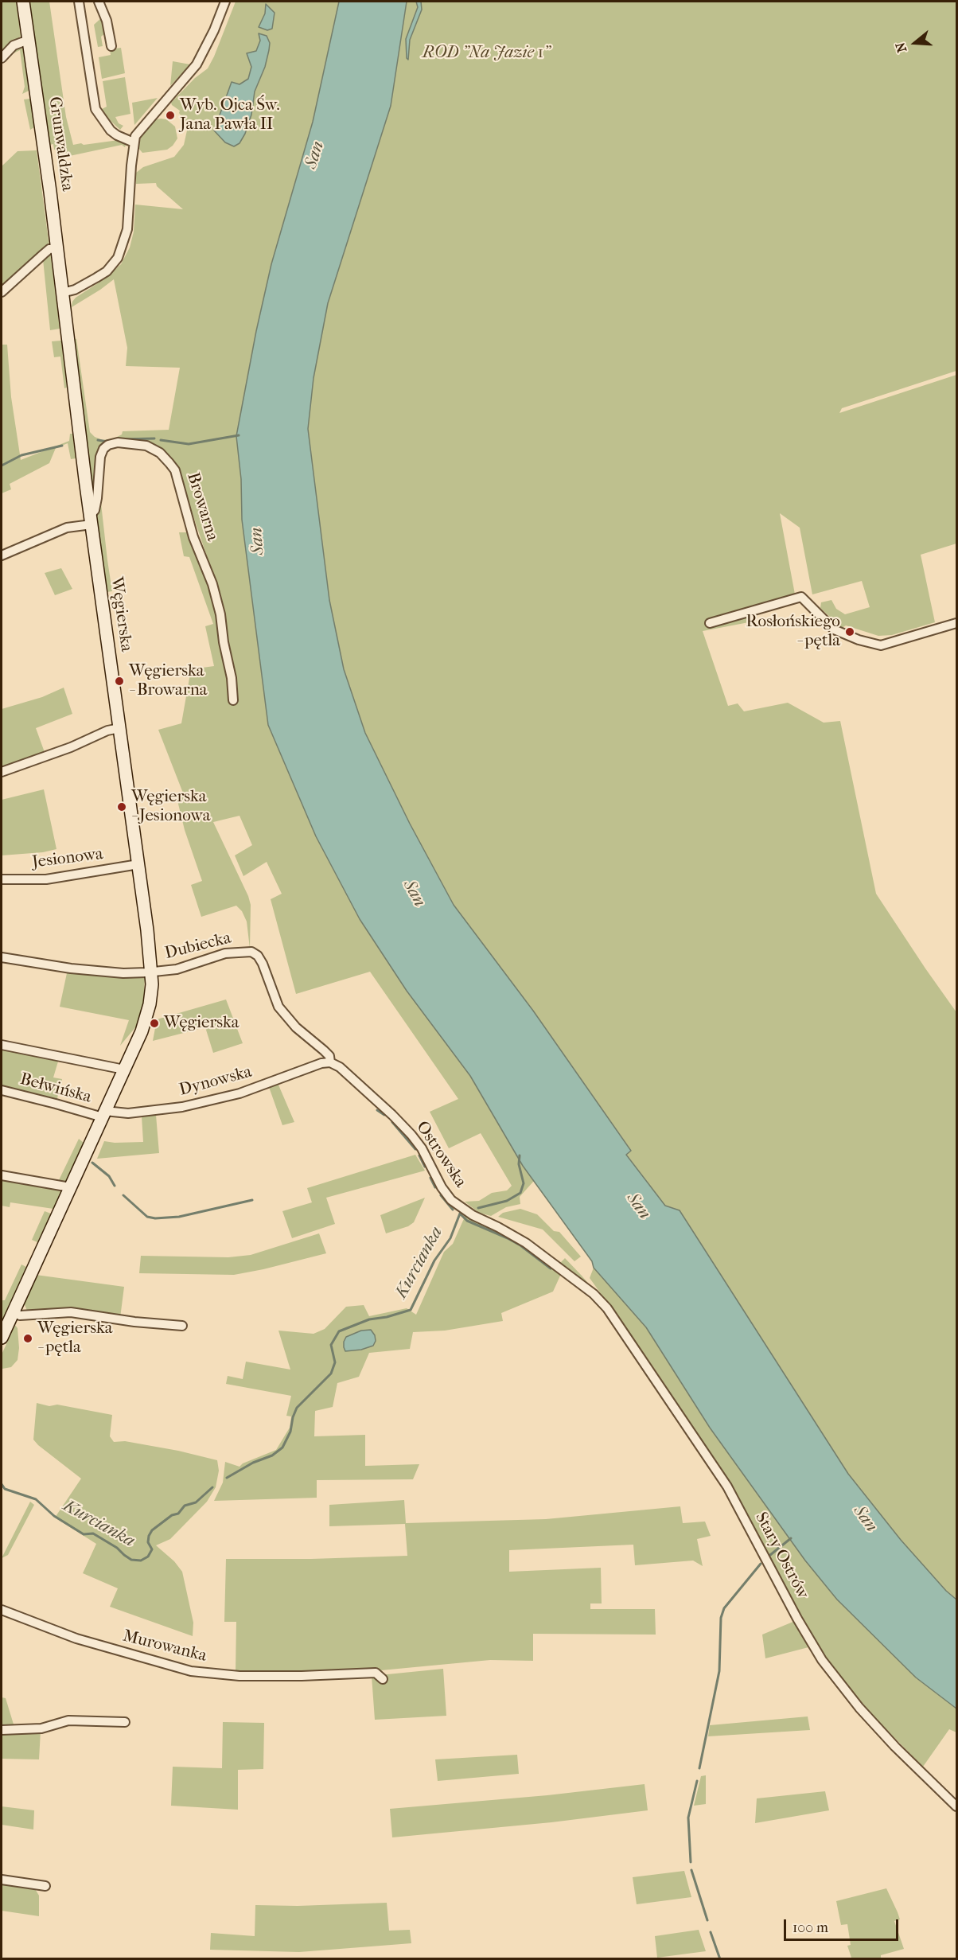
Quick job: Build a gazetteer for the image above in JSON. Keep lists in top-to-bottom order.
{
  "streets": {
    "main road": ["Grunwaldzka", "Węgierska"],
    "street": [
      "Browarna",
      "Jesionowa",
      "Dubiecka",
      "Dynowska",
      "Bełwińska",
      "Ostrowska",
      "Stary Ostrów",
      "Murowanka"
    ]
  },
  "crossings": [
    ["Grunwaldzka", "Węgierska"],
    ["Browarna", "Węgierska"],
    ["Węgierska", "Jesionowa"],
    ["Węgierska", "Dubiecka"],
    ["Węgierska", "Dynowska"],
    ["Węgierska", "Bełwińska"],
    ["Dubiecka", "Ostrowska"],
    ["Dynowska", "Bełwińska"],
    ["Dynowska", "Ostrowska"],
    ["Ostrowska", "Stary Ostrów"]
  ],
  "water": ["San", "Kurcianka"],
  "parks": ["ROD \"Na Jazie 1\""],
  "places": [
    "Wyb. Ojca Św. Jana Pawła II",
    "Rosłońskiego - pętla",
    "Węgierska - Browarna",
    "Węgierska - Jesionowa",
    "Węgierska",
    "Węgierska - pętla"
  ],
  "scale_bar": "100 m",
  "north": "left"
}
